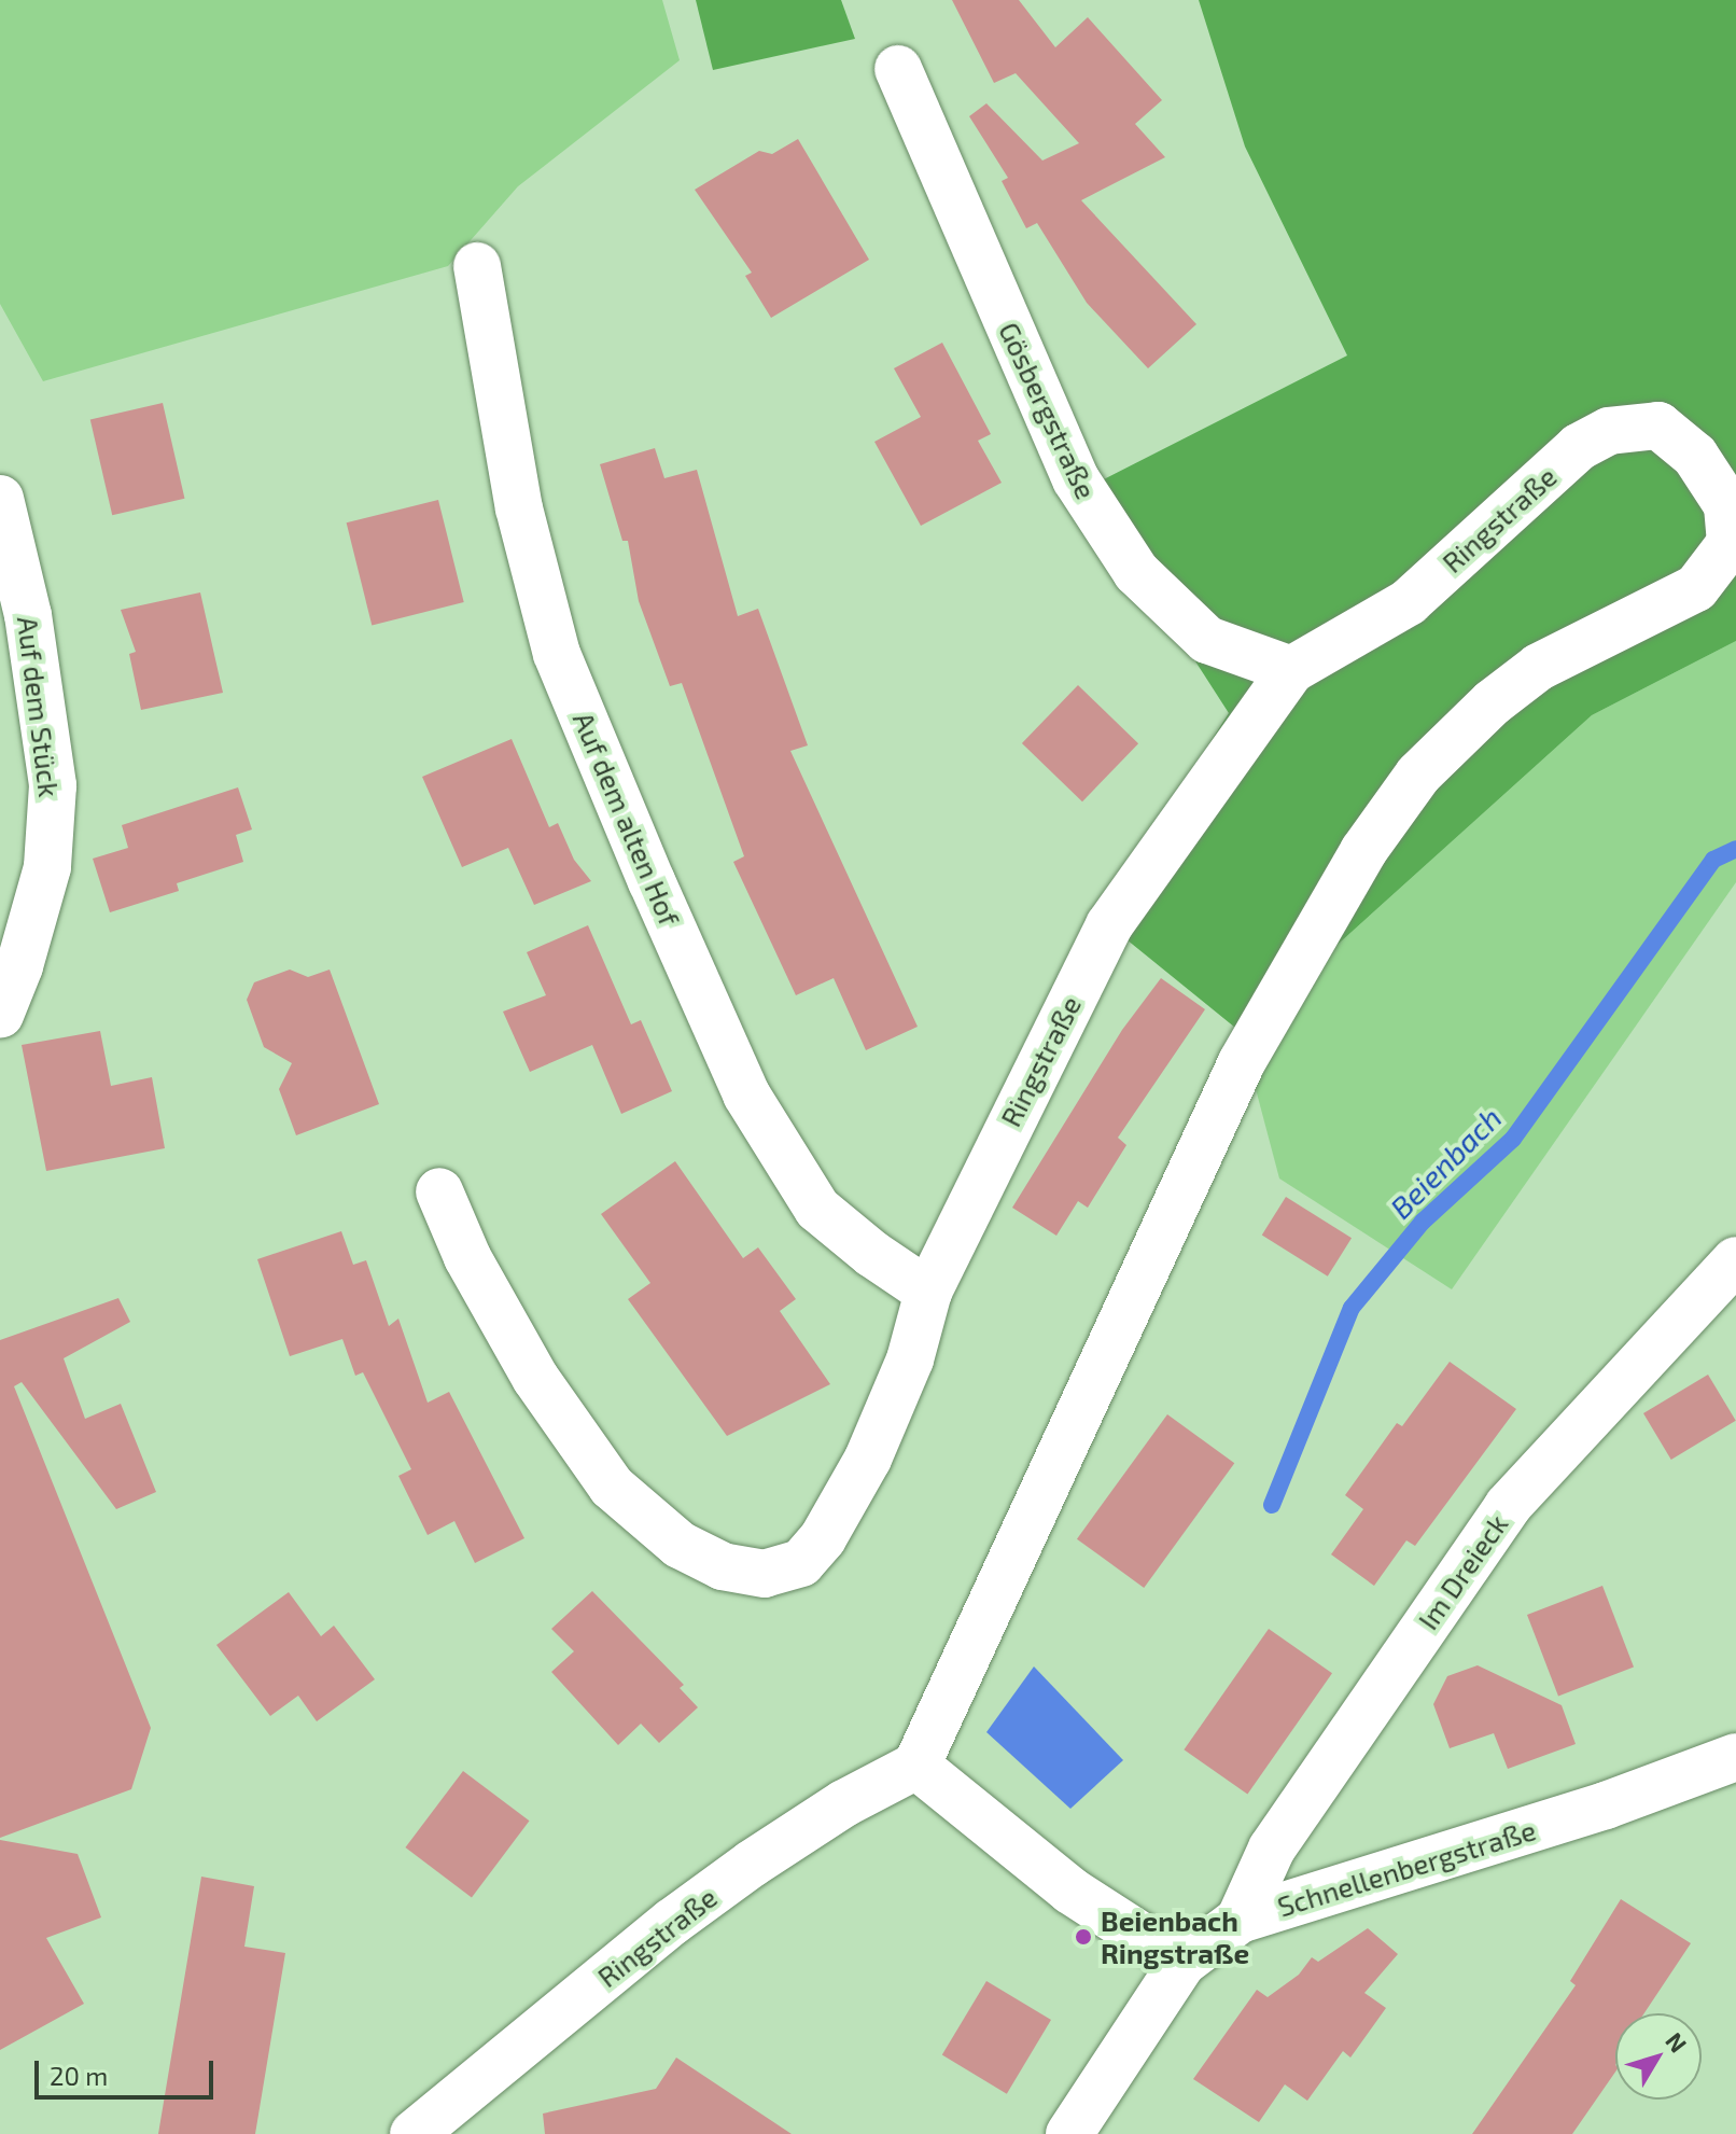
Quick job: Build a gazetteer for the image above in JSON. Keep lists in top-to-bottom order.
{
  "streets": {
    "street": [
      "Gösbergstraße",
      "Ringstraße",
      "Auf dem Stück",
      "Auf dem alten Hof",
      "Im Dreieck",
      "Schnellenbergstraße"
    ]
  },
  "crossings": [
    ["Gösbergstraße", "Ringstraße"],
    ["Ringstraße", "Auf dem alten Hof"],
    ["Im Dreieck", "Schnellenbergstraße"]
  ],
  "water": ["Beienbach"],
  "places": ["Beienbach Ringstraße"],
  "scale_bar": "20 m",
  "north": "top right"
}
